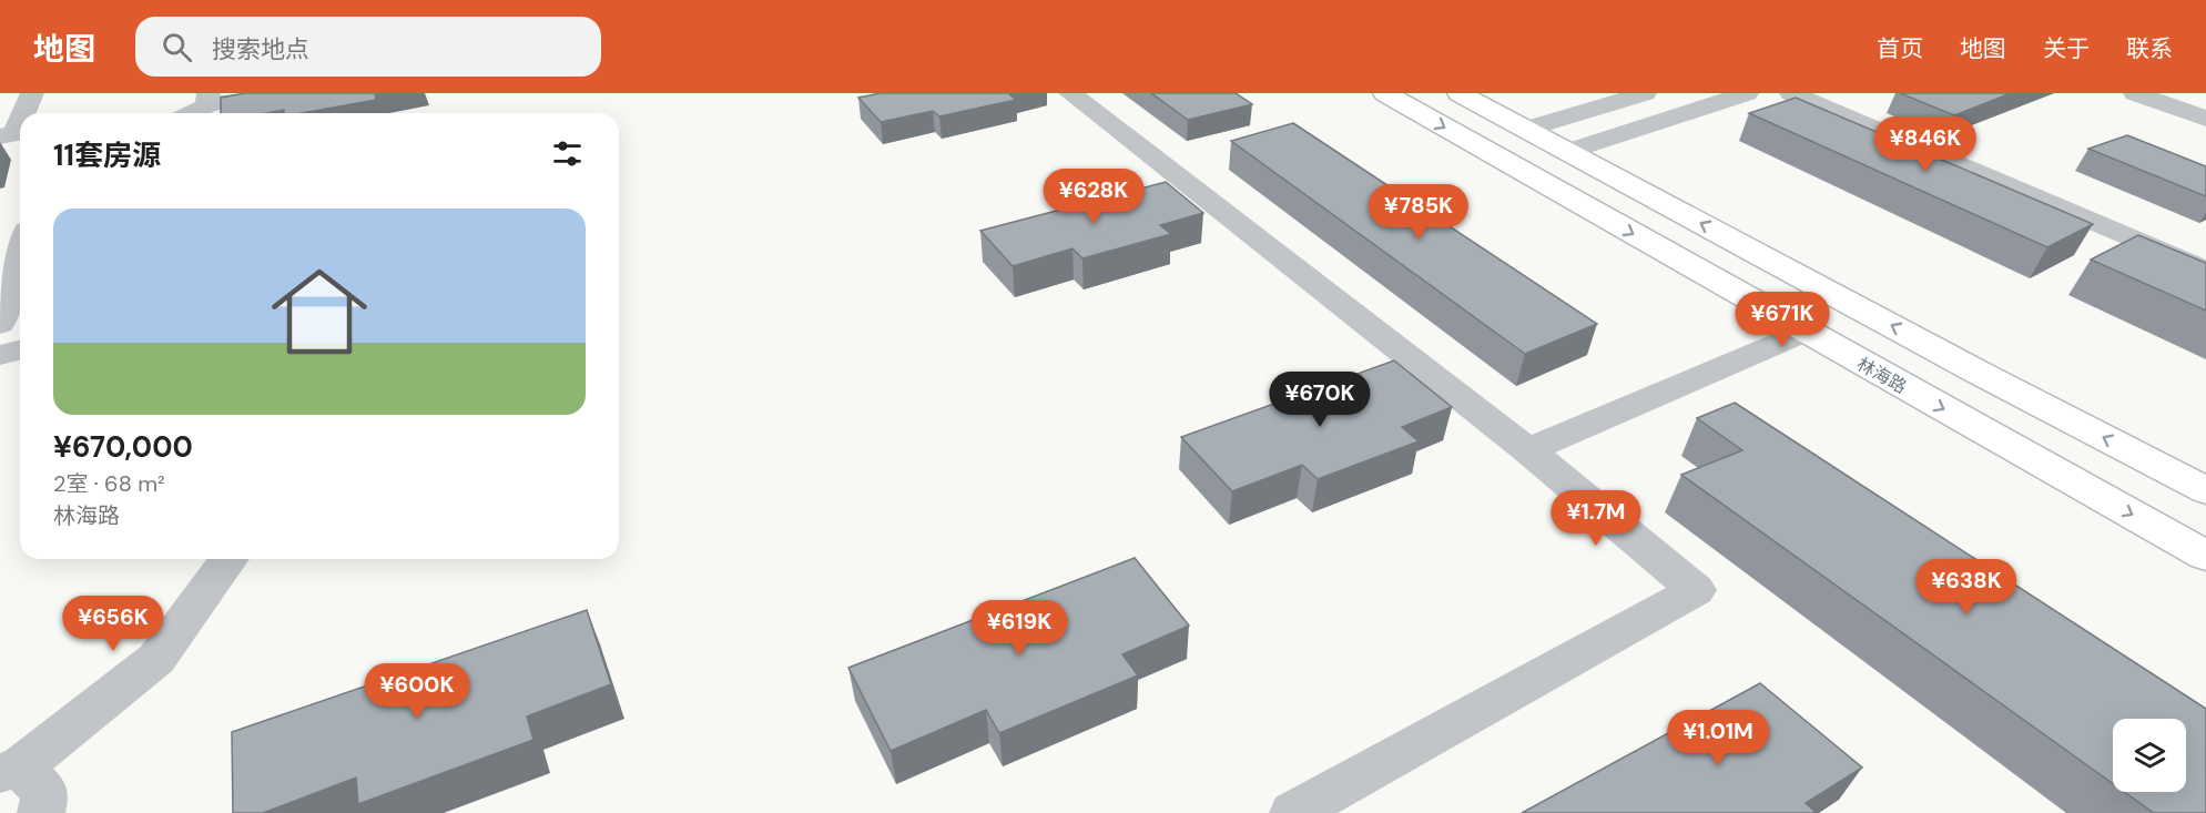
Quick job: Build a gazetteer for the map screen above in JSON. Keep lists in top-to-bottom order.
{
  "streets": {
    "main road": ["林海路"]
  },
  "page": {
    "header": "地图",
    "search": "搜索地点",
    "nav": [
      "首页",
      "地图",
      "关于",
      "联系"
    ],
    "heading": "11套房源",
    "price": [
      "¥846K",
      "¥628K",
      "¥785K",
      "¥671K",
      "¥670K",
      "¥1.7M",
      "¥638K",
      "¥656K",
      "¥619K",
      "¥600K",
      "¥1.01M"
    ],
    "list": [
      {
        "name": "¥670,000",
        "note": "2室 · 68 m² · 林海路"
      }
    ]
  }
}
